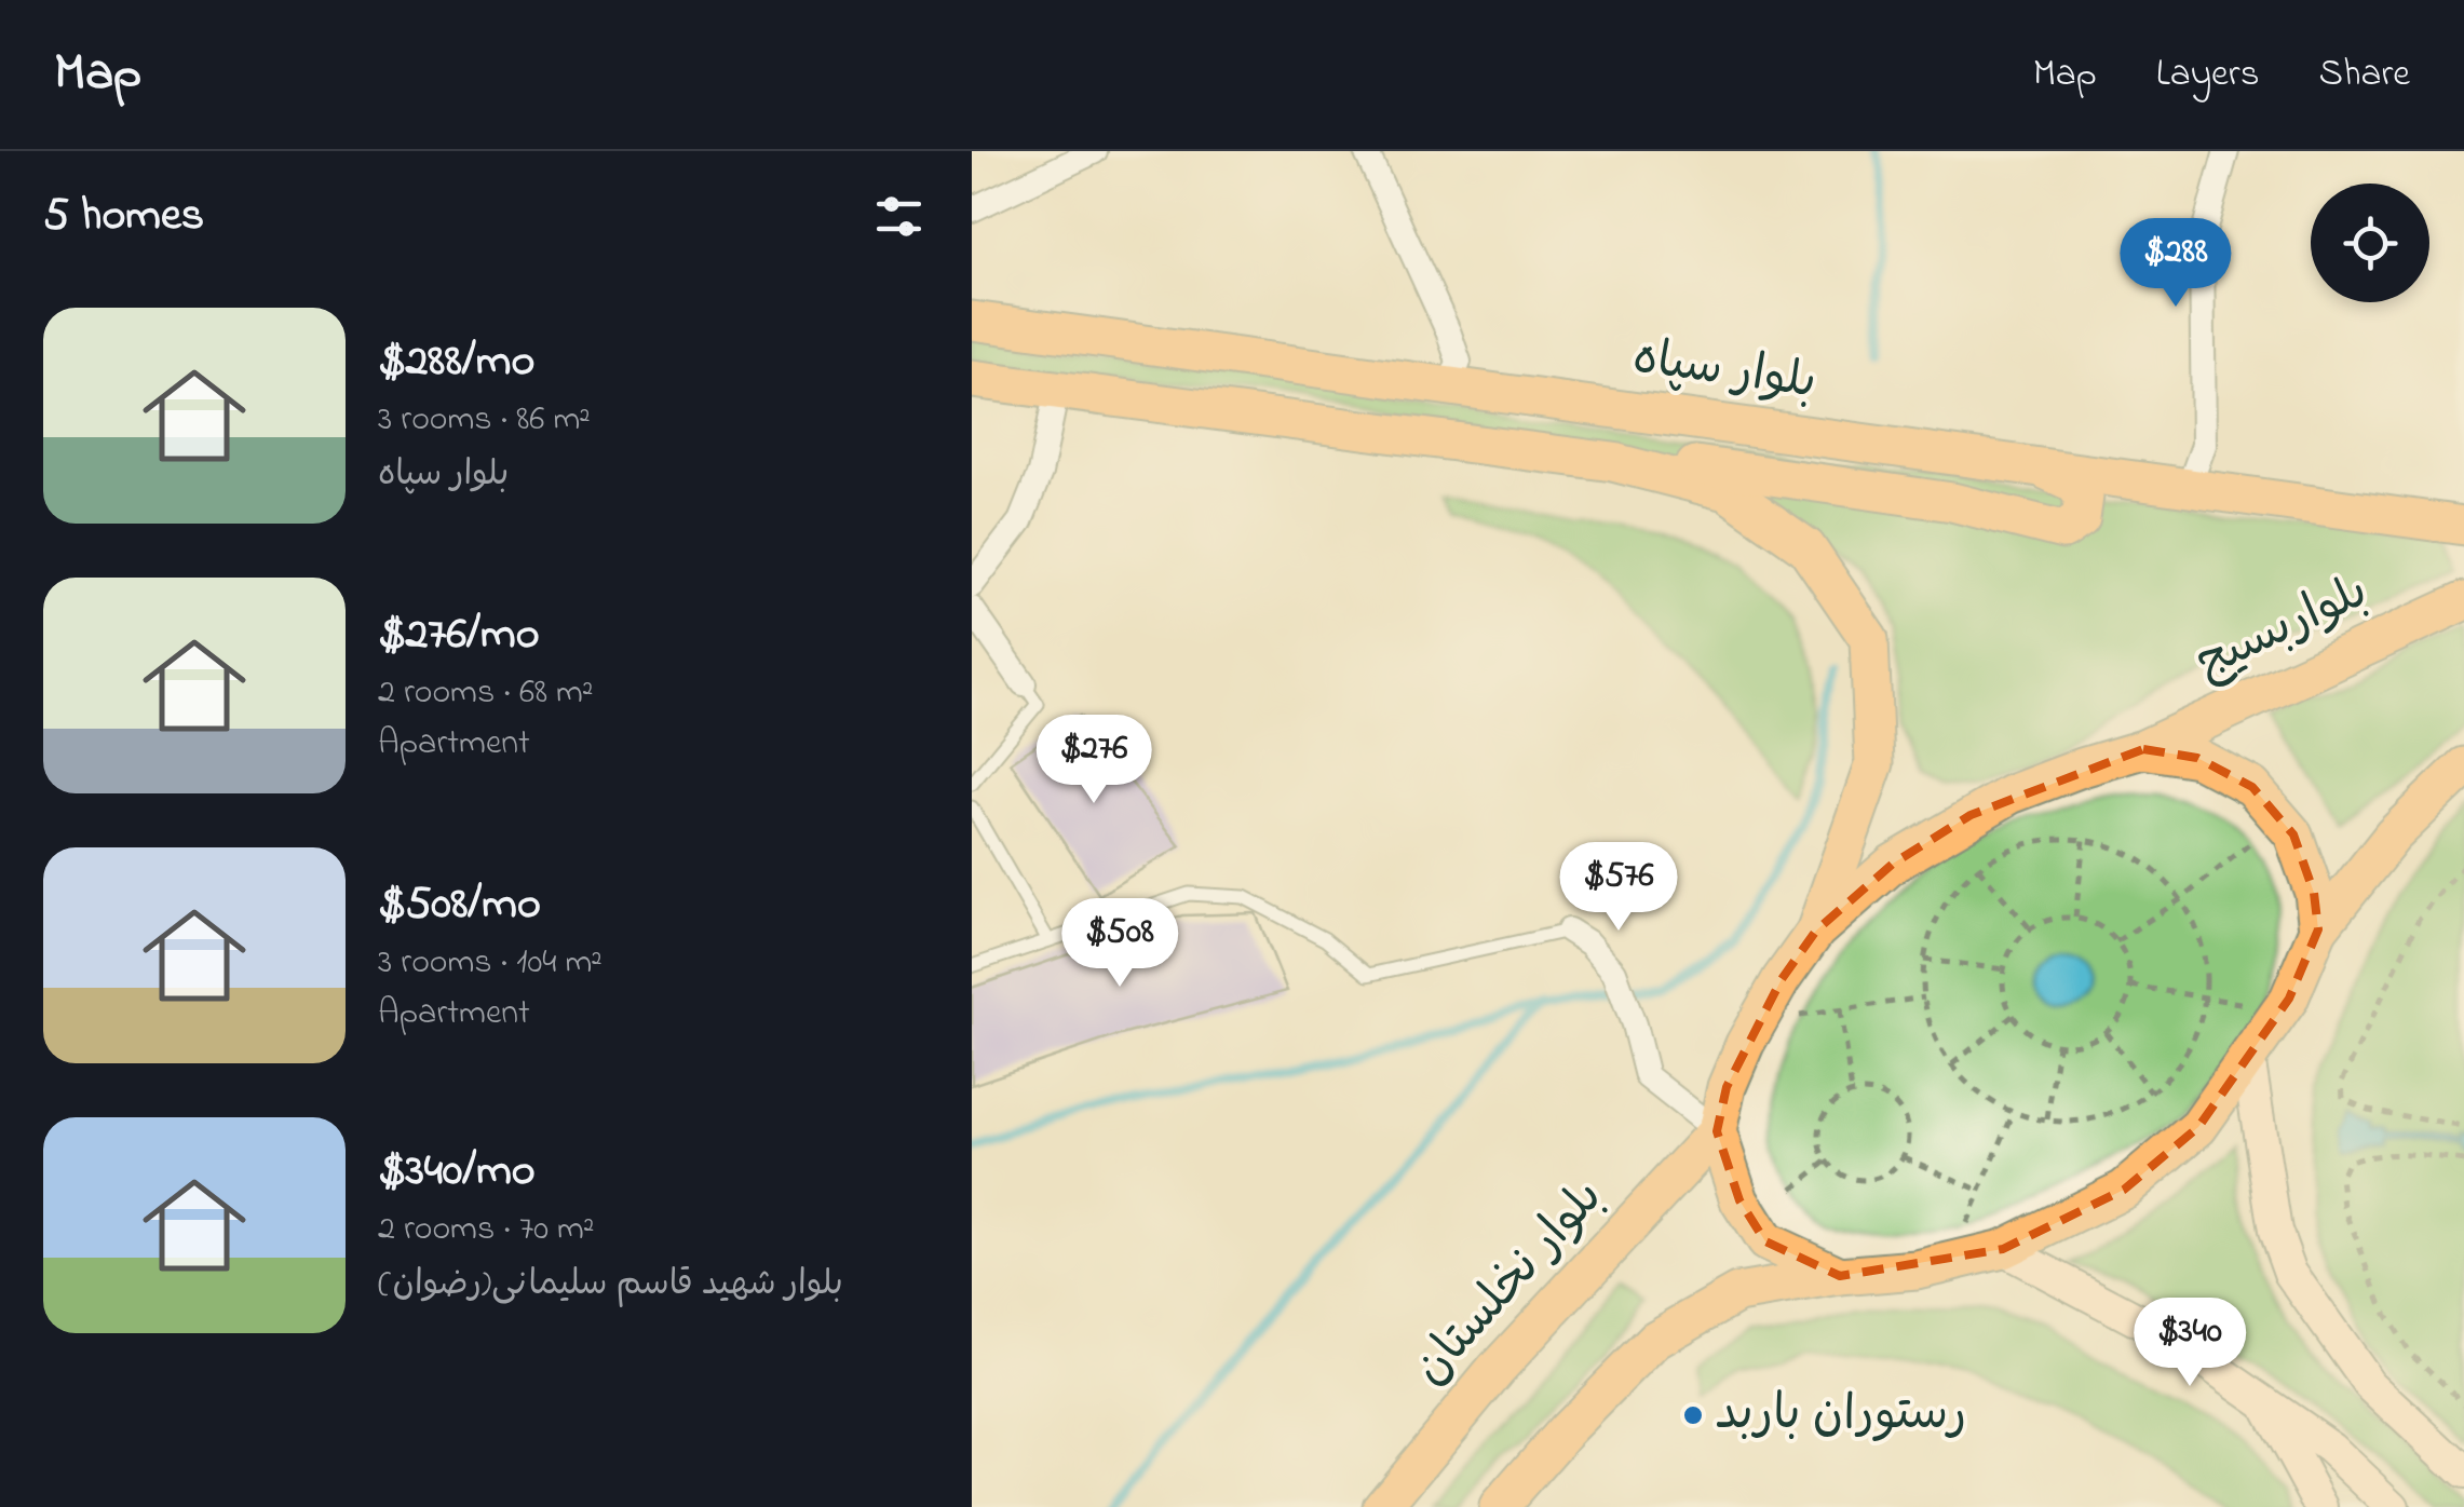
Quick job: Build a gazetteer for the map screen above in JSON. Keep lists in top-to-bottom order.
{
  "streets": {
    "main road": ["بلوار سپاه", "بلواربسیج", "بلوار نخلستان"]
  },
  "places": ["رستوران باربد"],
  "page": {
    "header": "Map",
    "nav": ["Map", "Layers", "Share"],
    "heading": "5 homes",
    "price": [
      "$288",
      "$276",
      "$576",
      "$508",
      "$340"
    ],
    "list": [
      {
        "name": "$288/mo",
        "note": "3 rooms · 86 m² · بلوار سپاه"
      },
      {
        "name": "$276/mo",
        "note": "2 rooms · 68 m² · Apartment"
      },
      {
        "name": "$508/mo",
        "note": "3 rooms · 104 m² · Apartment"
      },
      {
        "name": "$340/mo",
        "note": "2 rooms · 70 m² · بلوار شهید قاسم سلیمانی(رضوان)"
      }
    ]
  }
}
